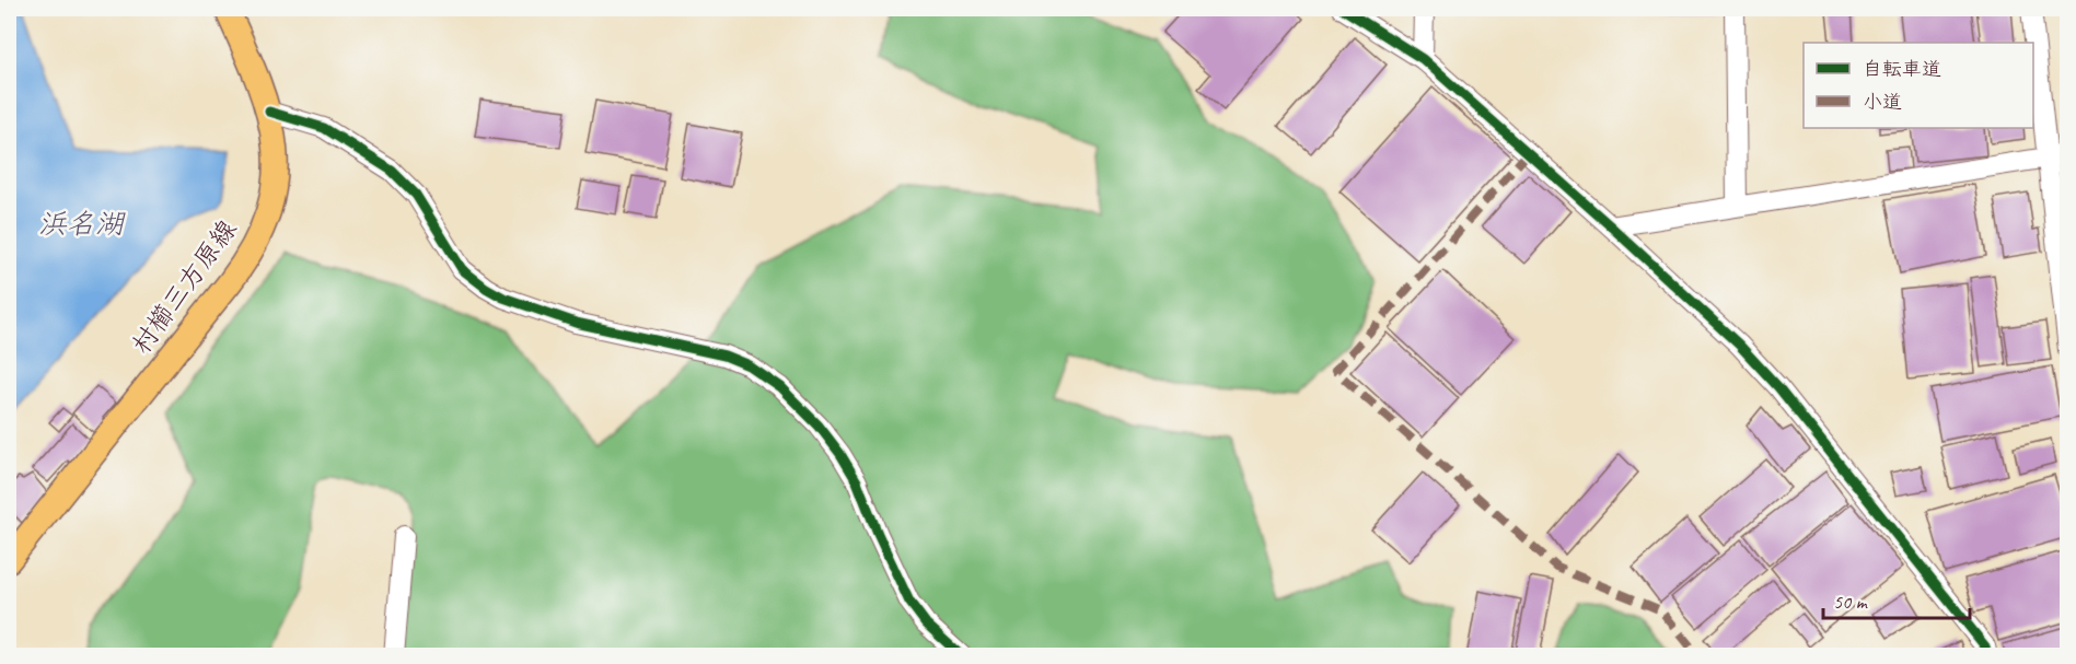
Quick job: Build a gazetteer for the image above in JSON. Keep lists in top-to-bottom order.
{
  "streets": {
    "main road": ["村櫛三方原線"]
  },
  "water": ["浜名湖"],
  "legend": ["自転車道", "小道"],
  "scale_bar": "50 m"
}
